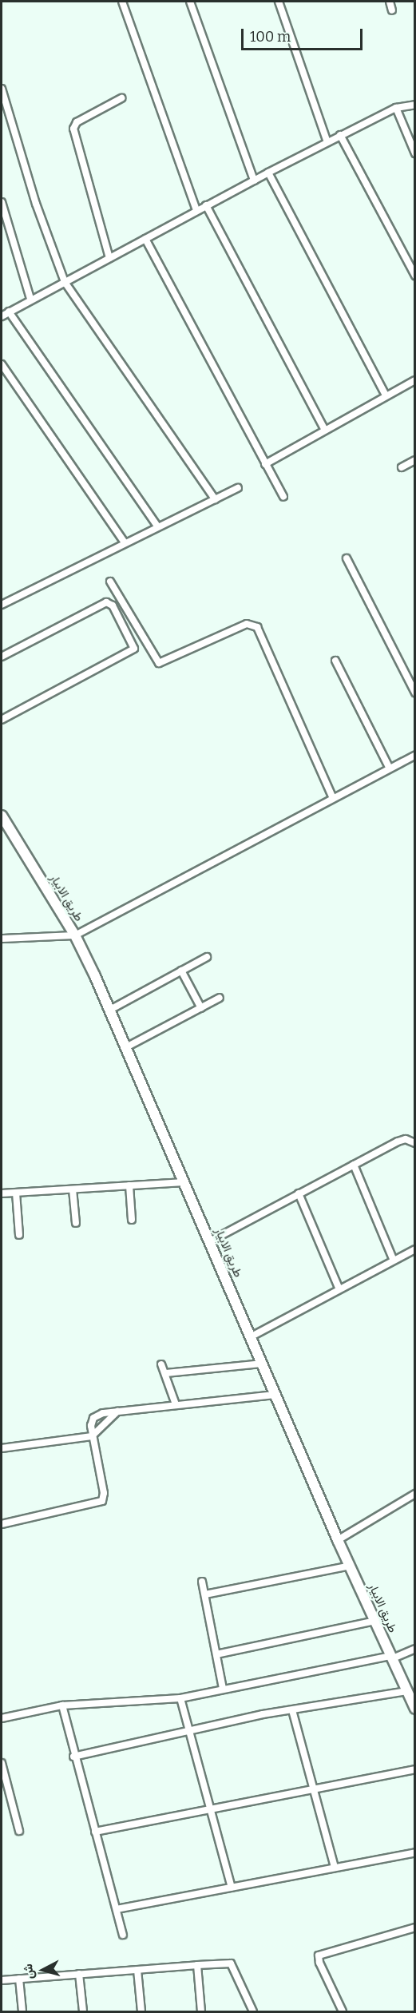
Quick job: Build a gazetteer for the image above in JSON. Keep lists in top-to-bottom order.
{
  "streets": {
    "main road": ["طريق الابيار"]
  },
  "scale_bar": "100 m",
  "north": "left"
}
